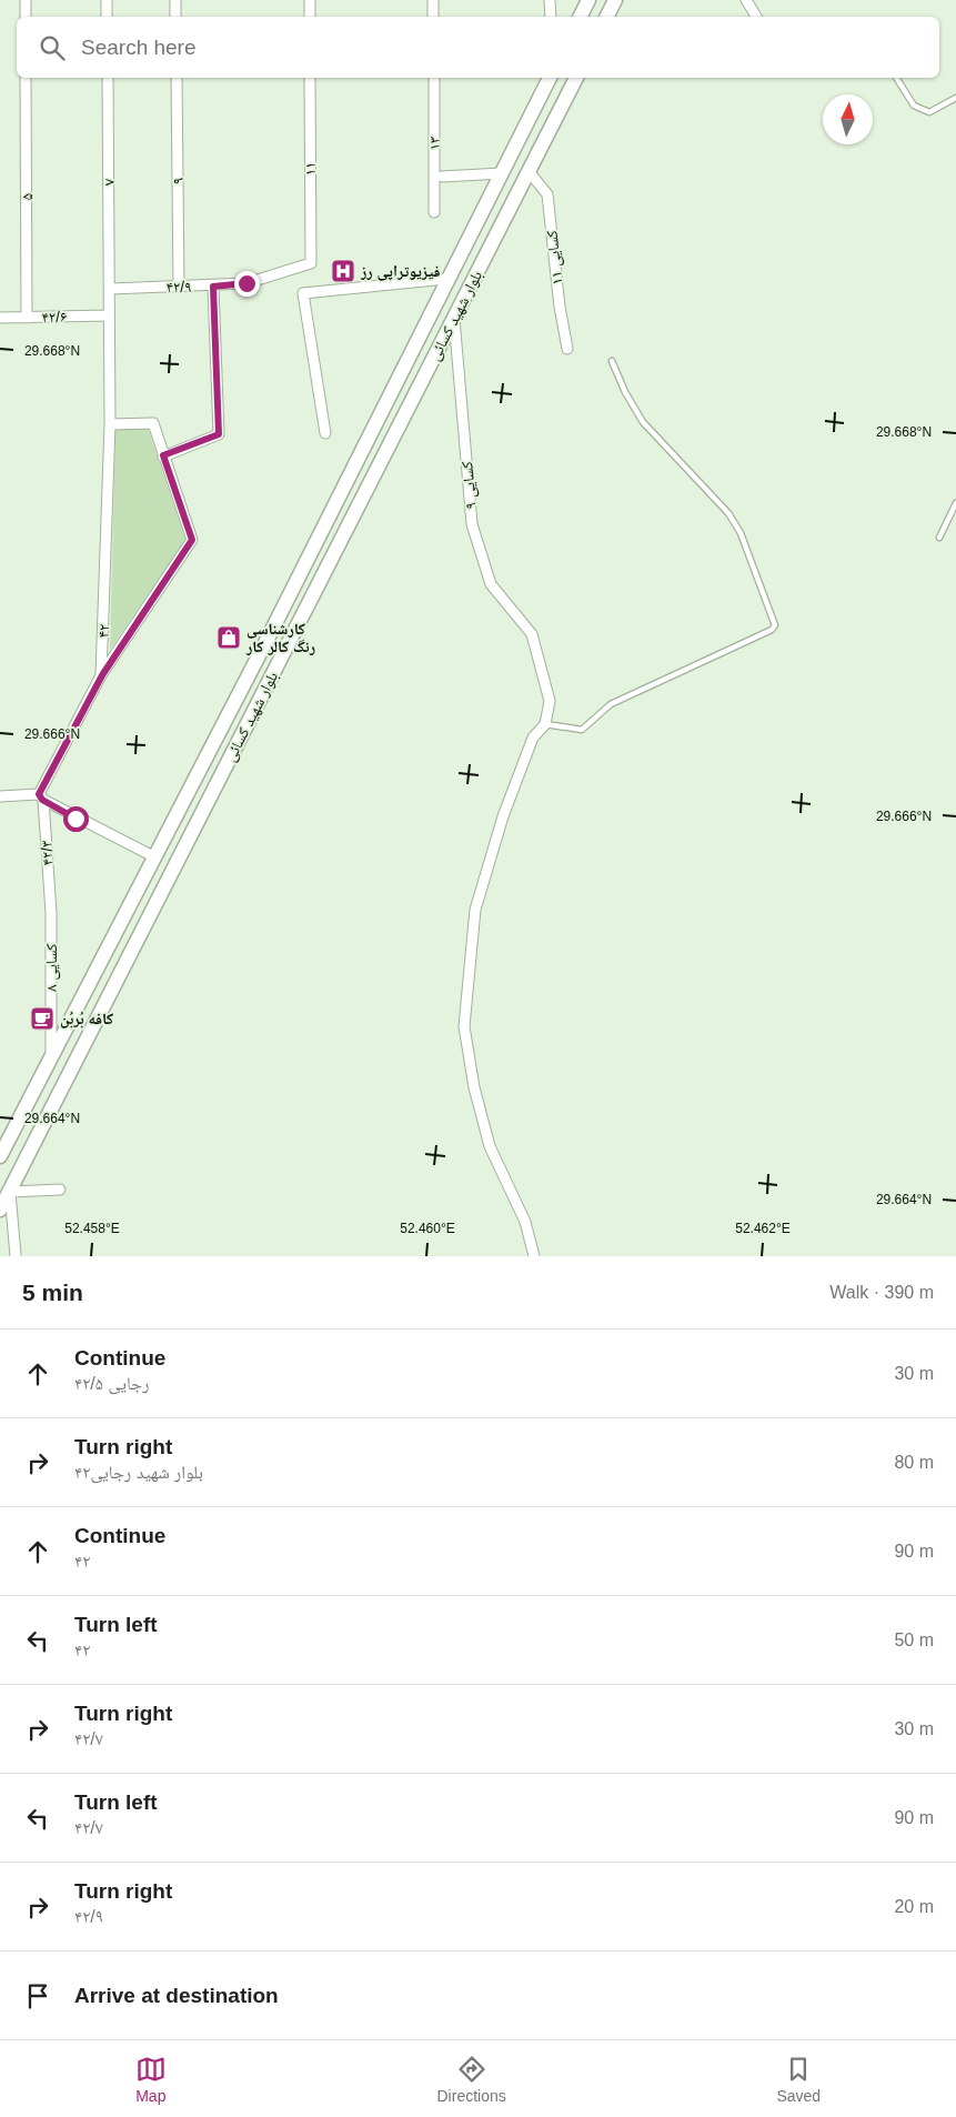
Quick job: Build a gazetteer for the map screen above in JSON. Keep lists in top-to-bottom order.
{
  "streets": {
    "main road": ["بلوار شهید کسائی"],
    "street": [
      "۱۳",
      "۱۱",
      "۹",
      "۷",
      "۵",
      "۱۱ کسایی",
      "۴۲/۹",
      "۴۲/۶",
      "۹ کسایی",
      "۴۲",
      "۴۲/۳",
      "۸ کسایی"
    ]
  },
  "crossings": [
    ["۱۱", "۴۲/۹"],
    ["۹", "۴۲/۹"],
    ["۷", "۴۲/۹"],
    ["۷", "۴۲"],
    ["۵", "۴۲/۶"],
    ["۱۱ کسایی", "بلوار شهید کسائی"],
    ["۴۲/۹", "۴۲"],
    ["بلوار شهید کسائی", "۹ کسایی"],
    ["بلوار شهید کسائی", "۸ کسایی"],
    ["۴۲/۶", "۴۲"],
    ["۴۲/۳", "۸ کسایی"]
  ],
  "places": {
    "hospital": ["فیزیوتراپی رز"],
    "shop": ["کارشناسی رنگ کالر کار"],
    "cafe": ["کافه بُربُن"]
  },
  "north": "top",
  "page": {
    "search": "Search here",
    "heading": ["5 min", "Walk · 390 m"],
    "list": [
      ["Continue", "۴۲/۵ رجایی", "30 m"],
      ["Turn right", "بلوار شهید رجایی۴۲", "80 m"],
      ["Continue", "۴۲", "90 m"],
      ["Turn left", "۴۲", "50 m"],
      ["Turn right", "۴۲/۷", "30 m"],
      ["Turn left", "۴۲/۷", "90 m"],
      ["Turn right", "۴۲/۹", "20 m"],
      "Arrive at destination"
    ],
    "nav": ["Map", "Directions", "Saved"]
  },
  "coordinates": [
    "29.668°N",
    "29.666°N",
    "29.664°N",
    "52.458°E",
    "52.460°E",
    "52.462°E"
  ]
}
